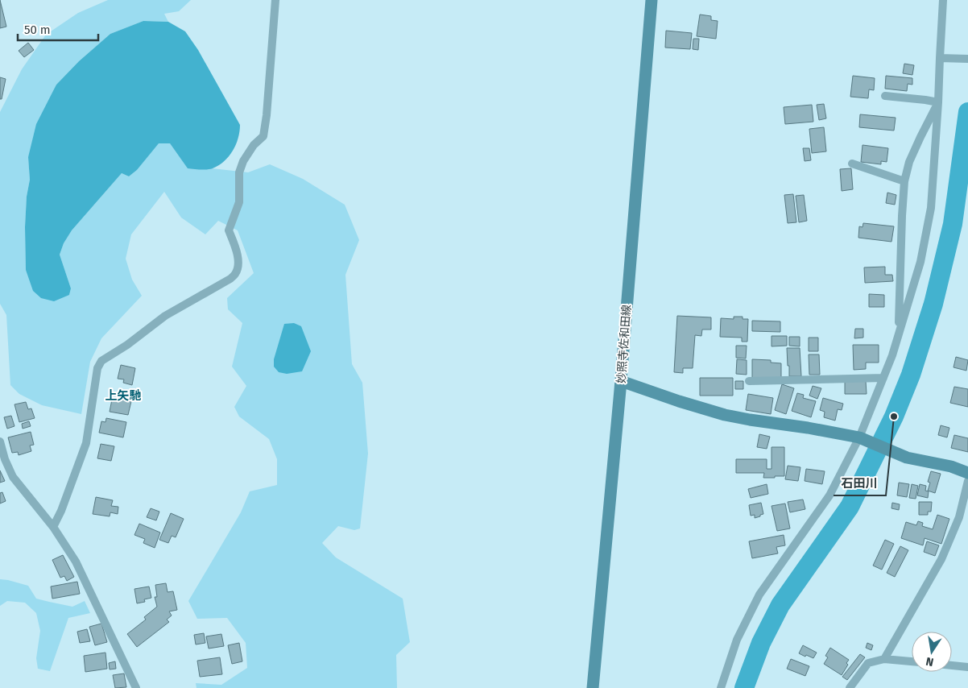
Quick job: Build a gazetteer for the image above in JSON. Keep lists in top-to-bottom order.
{
  "streets": {
    "main road": ["妙照寺佐和田線"]
  },
  "districts": ["上矢馳"],
  "places": ["石田川"],
  "scale_bar": "50 m",
  "north": "bottom"
}
